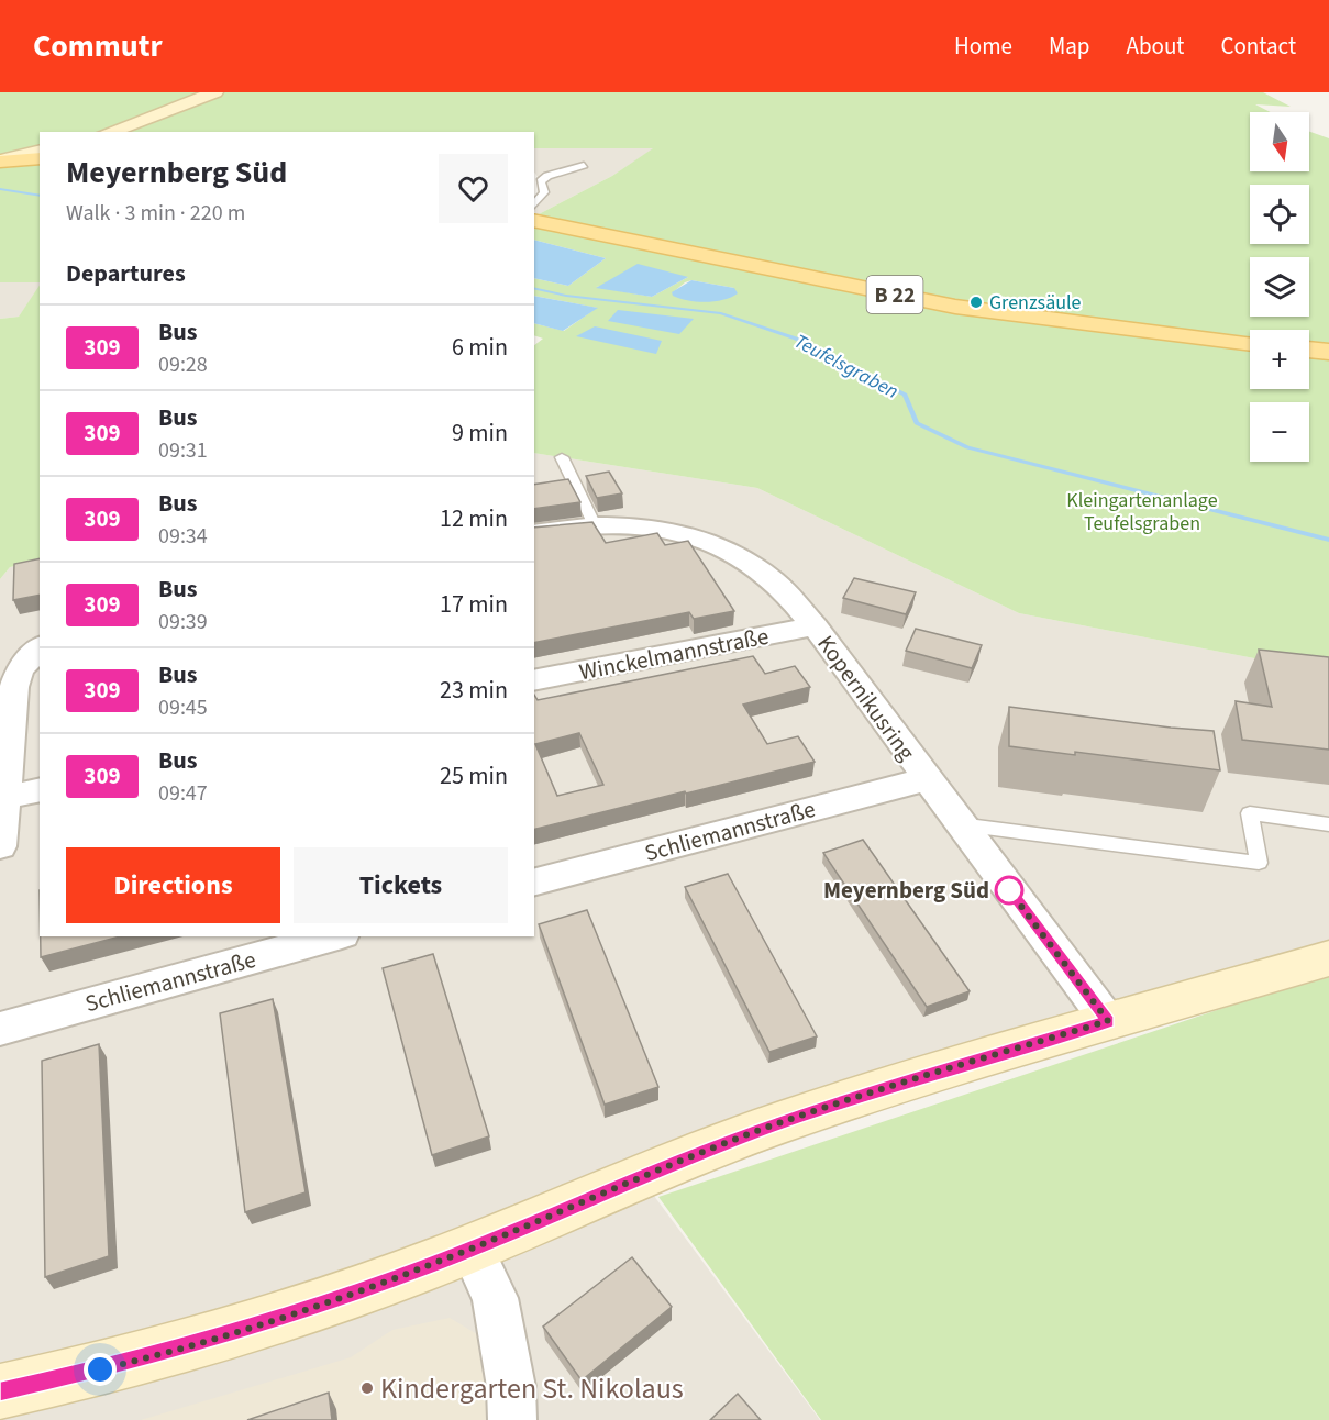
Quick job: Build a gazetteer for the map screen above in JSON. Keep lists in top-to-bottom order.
{
  "streets": {
    "main road": ["B 22"],
    "street": ["Winckelmannstraße", "Kopernikusring", "Schliemannstraße"]
  },
  "crossings": [
    ["Winckelmannstraße", "Kopernikusring"],
    ["Kopernikusring", "Schliemannstraße"]
  ],
  "water": ["Teufelsgraben"],
  "parks": ["Kleingartenanlage Teufelsgraben"],
  "places": ["Grenzsäule", "Meyernberg Süd", "Kindergarten St. Nikolaus"],
  "lines": ["bus line 309"],
  "north": "bottom",
  "page": {
    "header": "Commutr",
    "nav": [
      "Home",
      "Map",
      "About",
      "Contact"
    ],
    "map_buttons": ["+", "−"],
    "heading": [
      ["Meyernberg Süd", "Walk · 3 min · 220 m"],
      "Departures"
    ],
    "list": [
      {
        "mark": "309",
        "name": "Bus",
        "note": "09:28",
        "value": "6 min"
      },
      {
        "mark": "309",
        "name": "Bus",
        "note": "09:31",
        "value": "9 min"
      },
      {
        "mark": "309",
        "name": "Bus",
        "note": "09:34",
        "value": "12 min"
      },
      {
        "mark": "309",
        "name": "Bus",
        "note": "09:39",
        "value": "17 min"
      },
      {
        "mark": "309",
        "name": "Bus",
        "note": "09:45",
        "value": "23 min"
      },
      {
        "mark": "309",
        "name": "Bus",
        "note": "09:47",
        "value": "25 min"
      }
    ],
    "buttons": ["Directions", "Tickets"]
  }
}
